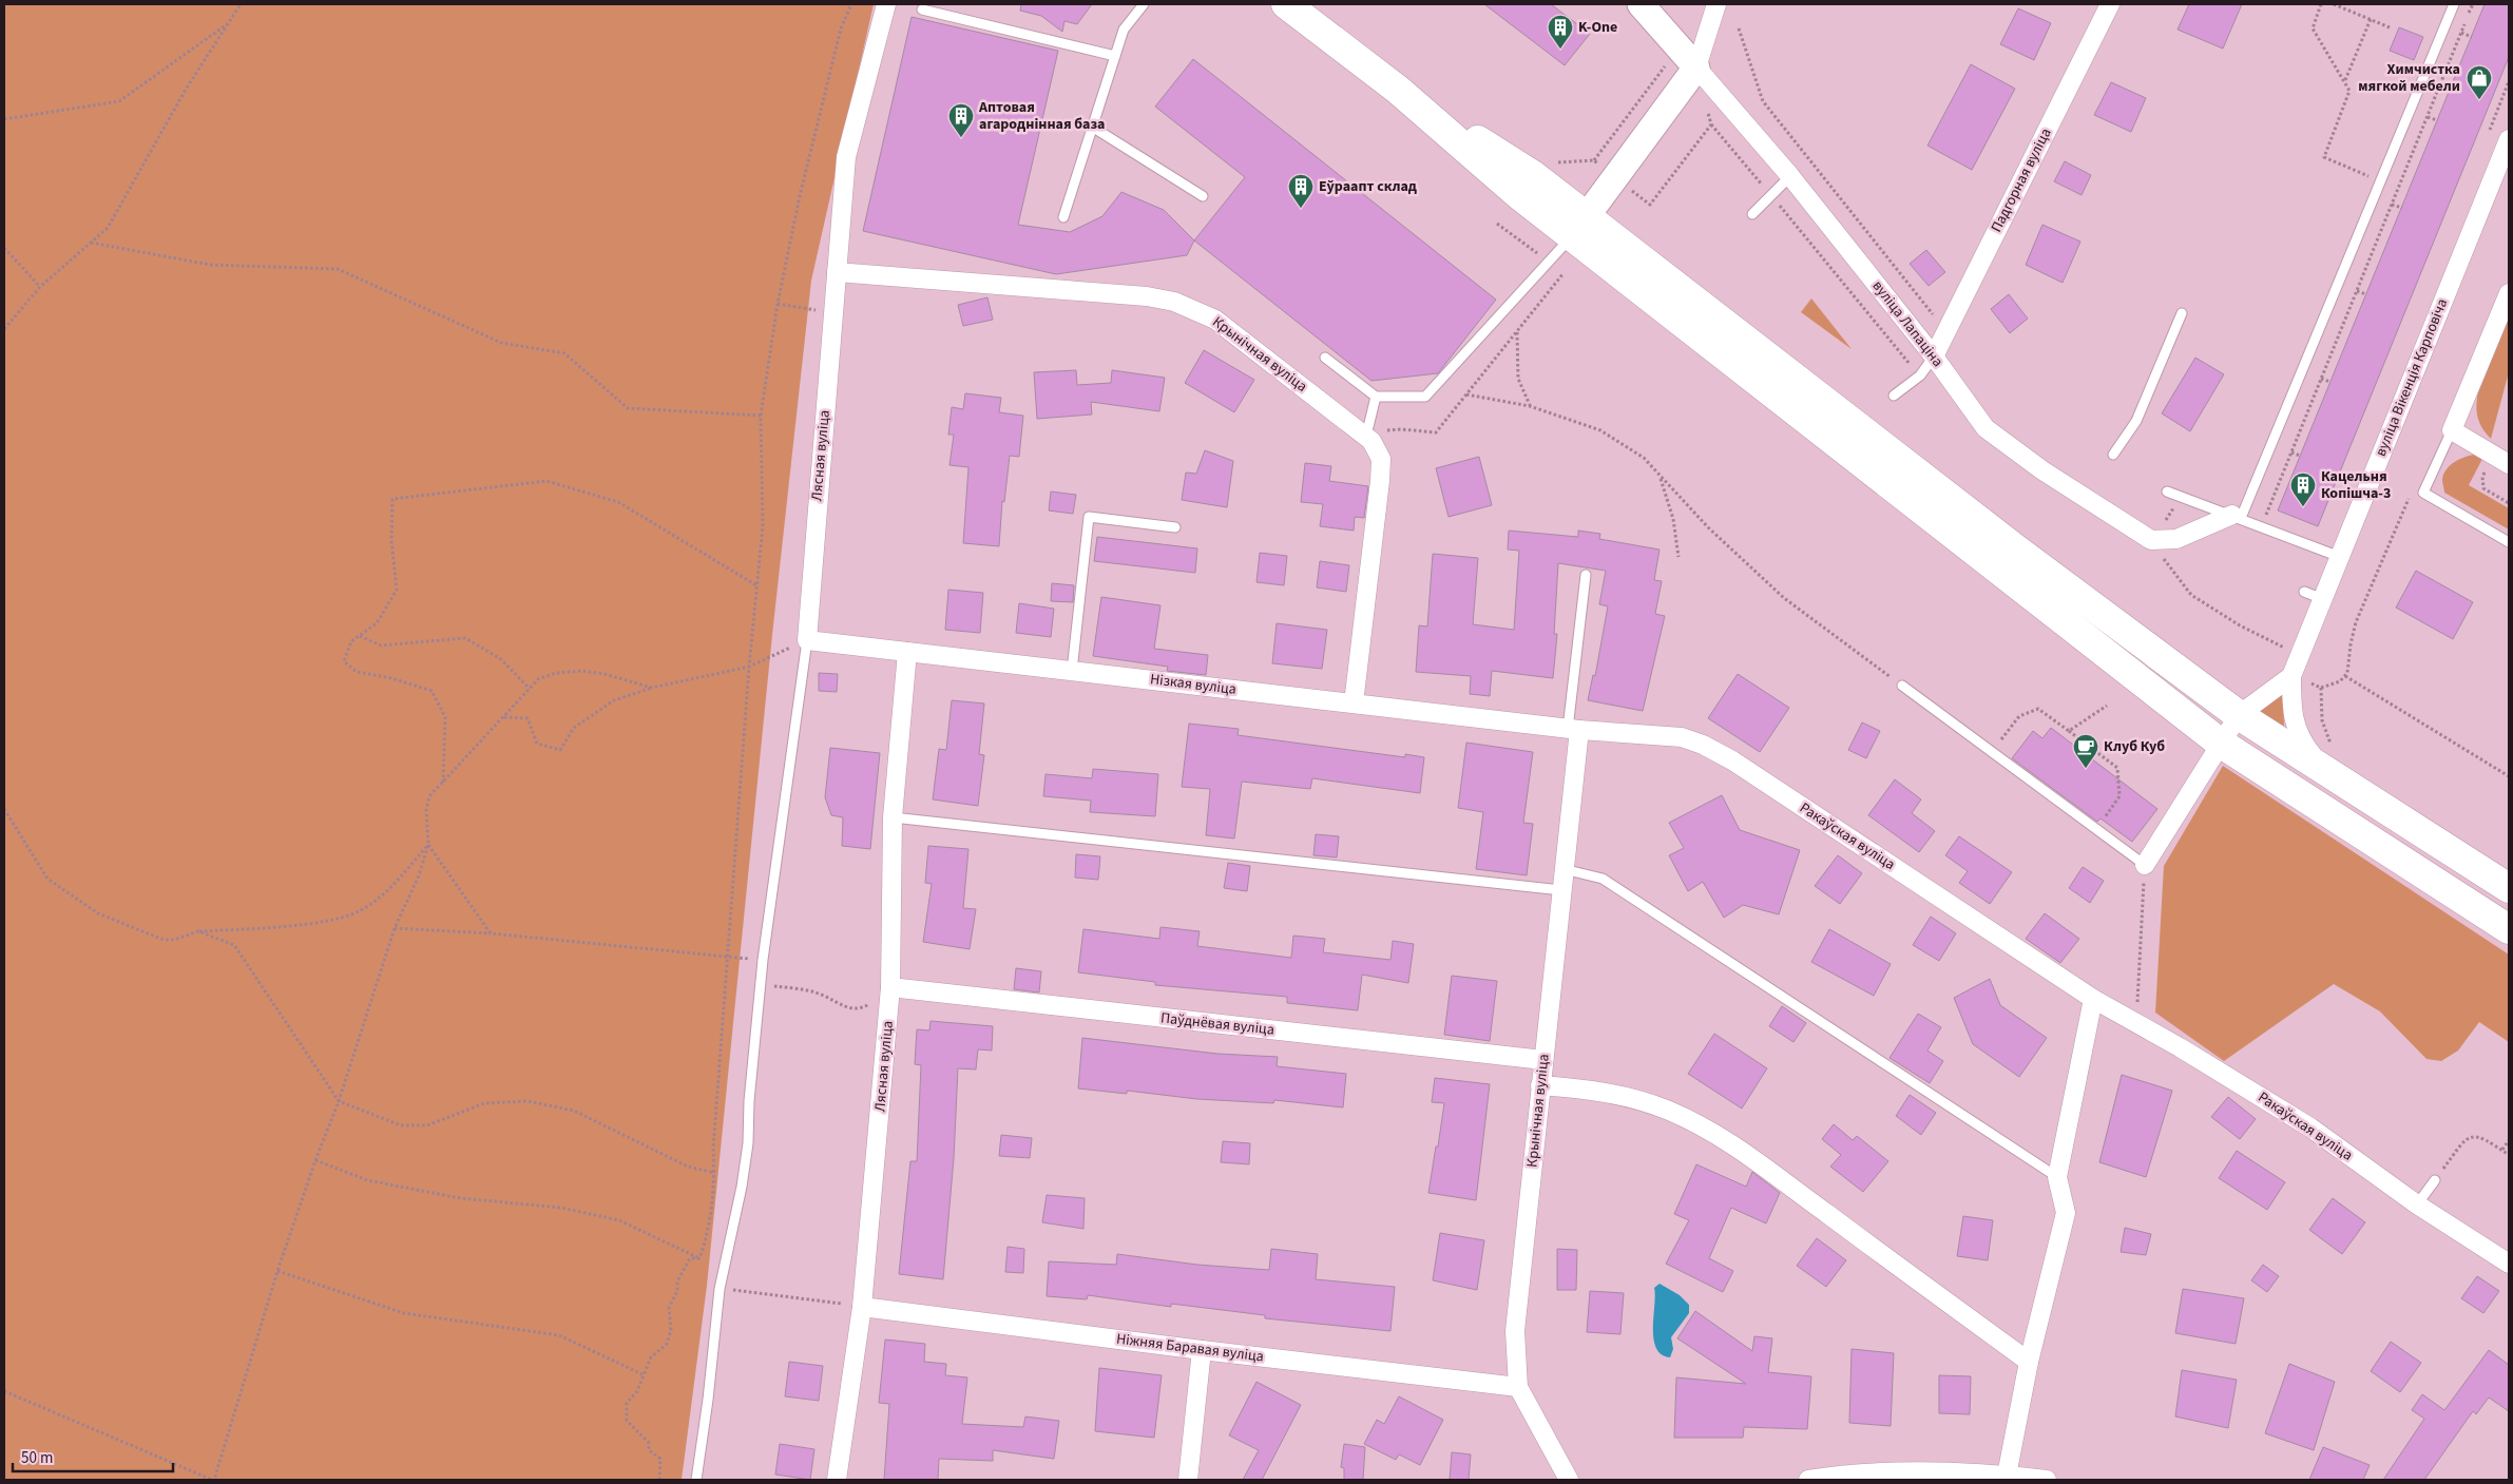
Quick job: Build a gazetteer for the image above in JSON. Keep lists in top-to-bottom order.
{
  "streets": {
    "main road": ["вуліца Лапаціна"],
    "street": [
      "Падгорная вуліца",
      "Крынічная вуліца",
      "вуліца Вікенція Карповіча",
      "Лясная вуліца",
      "Нізкая вуліца",
      "Ракаўская вуліца",
      "Паўднёвая вуліца",
      "Ніжняя Баравая вуліца"
    ]
  },
  "crossings": [
    ["Падгорная вуліца", "вуліца Лапаціна"],
    ["Крынічная вуліца", "Лясная вуліца"],
    ["Крынічная вуліца", "Нізкая вуліца"],
    ["Крынічная вуліца", "Ракаўская вуліца"],
    ["Крынічная вуліца", "Паўднёвая вуліца"],
    ["Крынічная вуліца", "Ніжняя Баравая вуліца"],
    ["Лясная вуліца", "Нізкая вуліца"],
    ["Лясная вуліца", "Паўднёвая вуліца"],
    ["Лясная вуліца", "Ніжняя Баравая вуліца"],
    ["Нізкая вуліца", "Ракаўская вуліца"]
  ],
  "places": {
    "building": [
      "K-One",
      "Аптовая агароднінная база",
      "Еўраапт склад",
      "Кацельня Копішча-3"
    ],
    "shop": ["Химчистка мягкой мебели"],
    "cafe": ["Клуб Куб"]
  },
  "scale_bar": "50 m"
}
